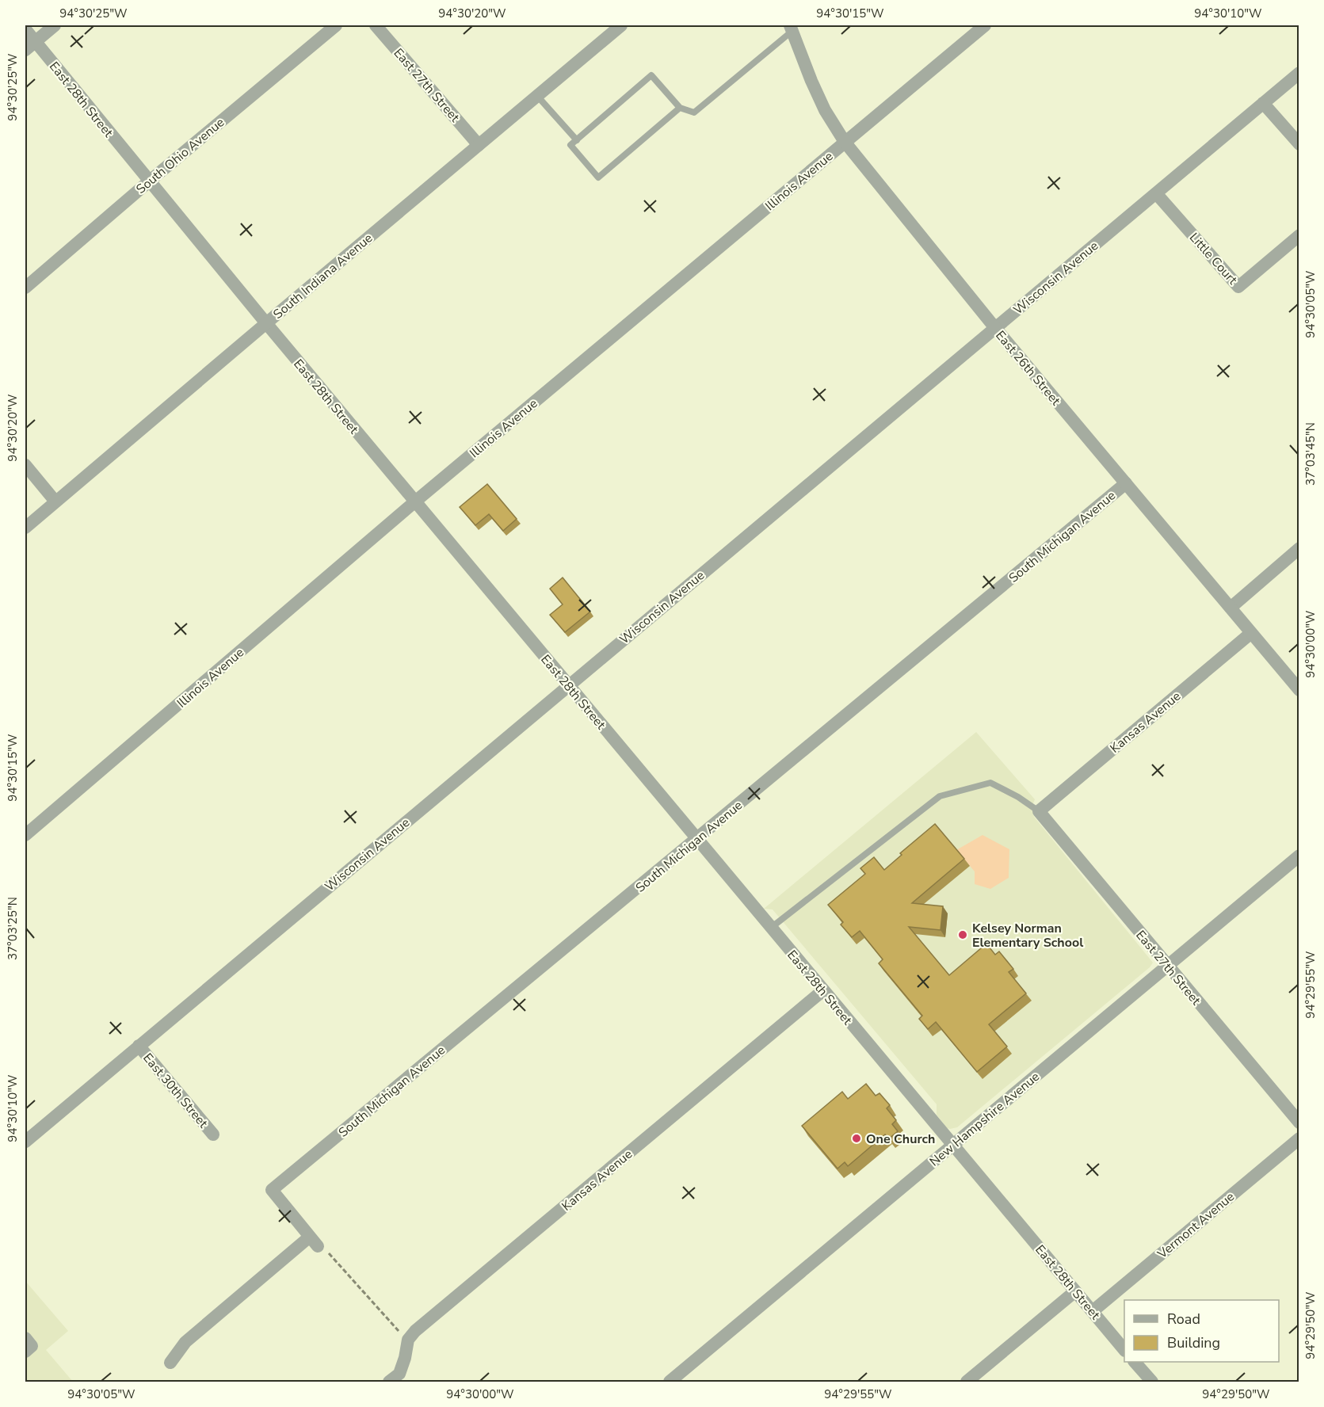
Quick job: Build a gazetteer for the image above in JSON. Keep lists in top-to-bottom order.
{
  "streets": {
    "street": [
      "East 27th Street",
      "East 28th Street",
      "South Ohio Avenue",
      "Illinois Avenue",
      "Little Court",
      "South Indiana Avenue",
      "Wisconsin Avenue",
      "East 26th Street",
      "South Michigan Avenue",
      "Kansas Avenue",
      "East 30th Street",
      "New Hampshire Avenue",
      "Vermont Avenue"
    ]
  },
  "crossings": [
    ["East 27th Street", "South Indiana Avenue"],
    ["East 27th Street", "Kansas Avenue"],
    ["East 27th Street", "New Hampshire Avenue"],
    ["East 28th Street", "South Ohio Avenue"],
    ["East 28th Street", "Illinois Avenue"],
    ["East 28th Street", "South Indiana Avenue"],
    ["East 28th Street", "Wisconsin Avenue"],
    ["East 28th Street", "South Michigan Avenue"],
    ["East 28th Street", "Kansas Avenue"],
    ["East 28th Street", "New Hampshire Avenue"],
    ["East 28th Street", "Vermont Avenue"],
    ["Illinois Avenue", "East 26th Street"],
    ["Little Court", "Wisconsin Avenue"],
    ["Wisconsin Avenue", "East 26th Street"],
    ["Wisconsin Avenue", "East 30th Street"],
    ["East 26th Street", "South Michigan Avenue"],
    ["East 26th Street", "Kansas Avenue"]
  ],
  "places": ["Kelsey Norman Elementary School", "One Church"],
  "legend": ["Road", "Building"],
  "coordinates": [
    "94°30'25\"W",
    "94°30'20\"W",
    "94°30'15\"W",
    "94°30'10\"W",
    "94°30'05\"W",
    "37°03'45\"N",
    "94°30'00\"W",
    "37°03'25\"N",
    "94°29'55\"W",
    "94°29'50\"W"
  ]
}
